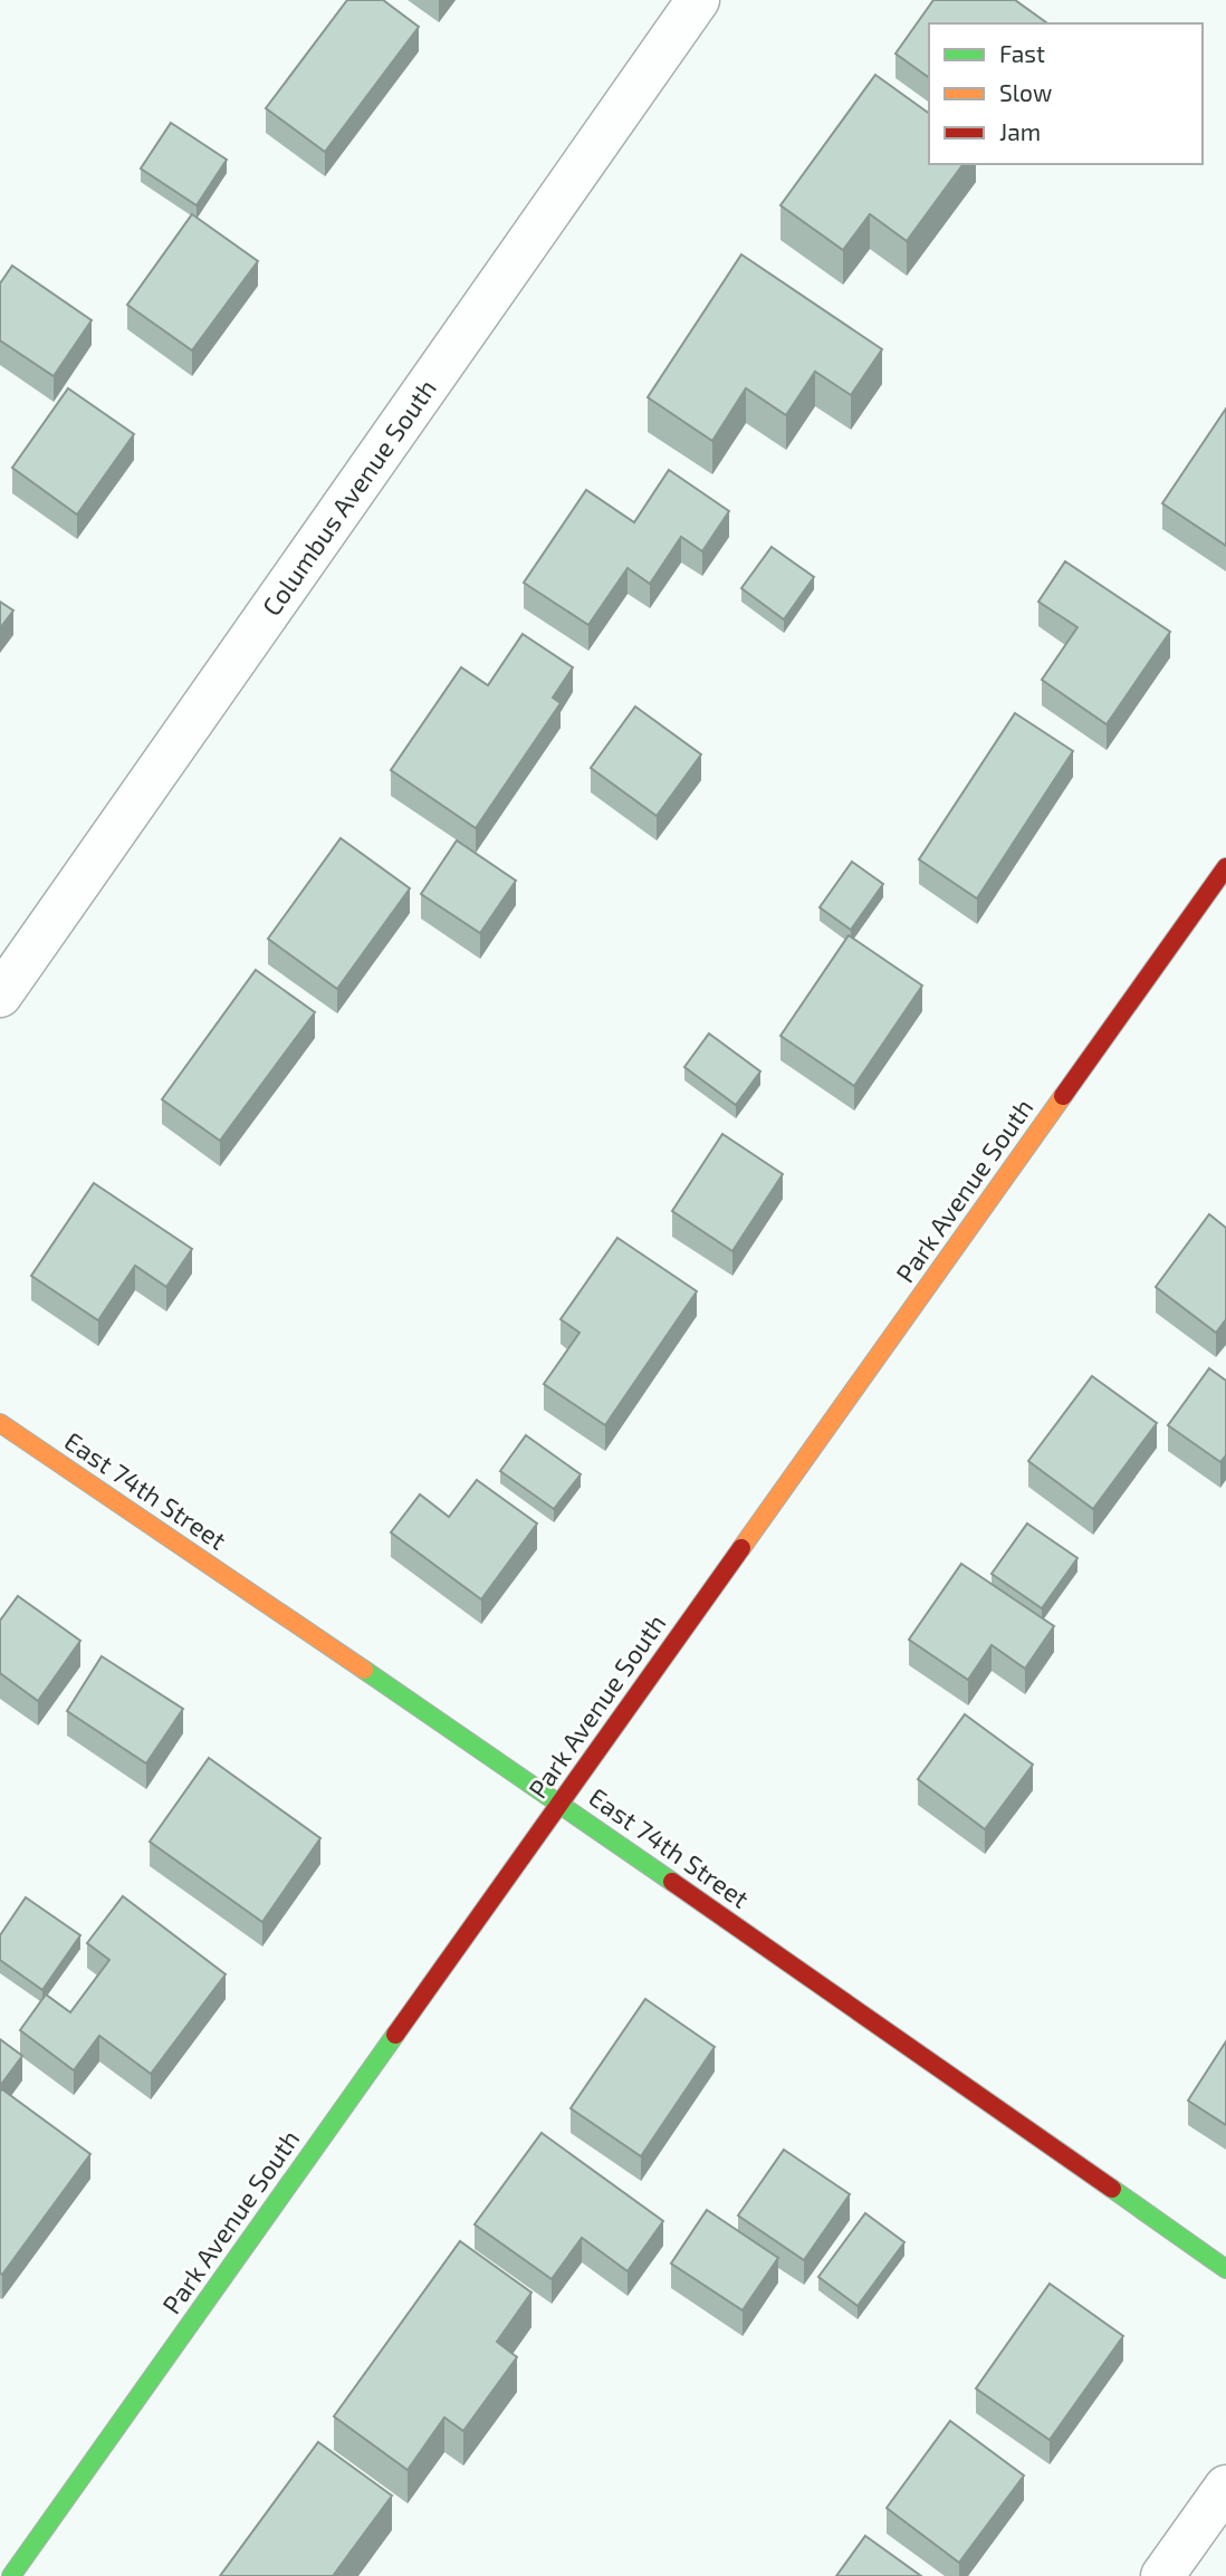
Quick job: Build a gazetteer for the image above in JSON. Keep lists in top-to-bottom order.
{
  "streets": {
    "street": ["Columbus Avenue South", "Park Avenue South", "East 74th Street"]
  },
  "crossings": [
    ["Park Avenue South", "East 74th Street"]
  ],
  "legend": ["Fast", "Slow", "Jam"]
}
